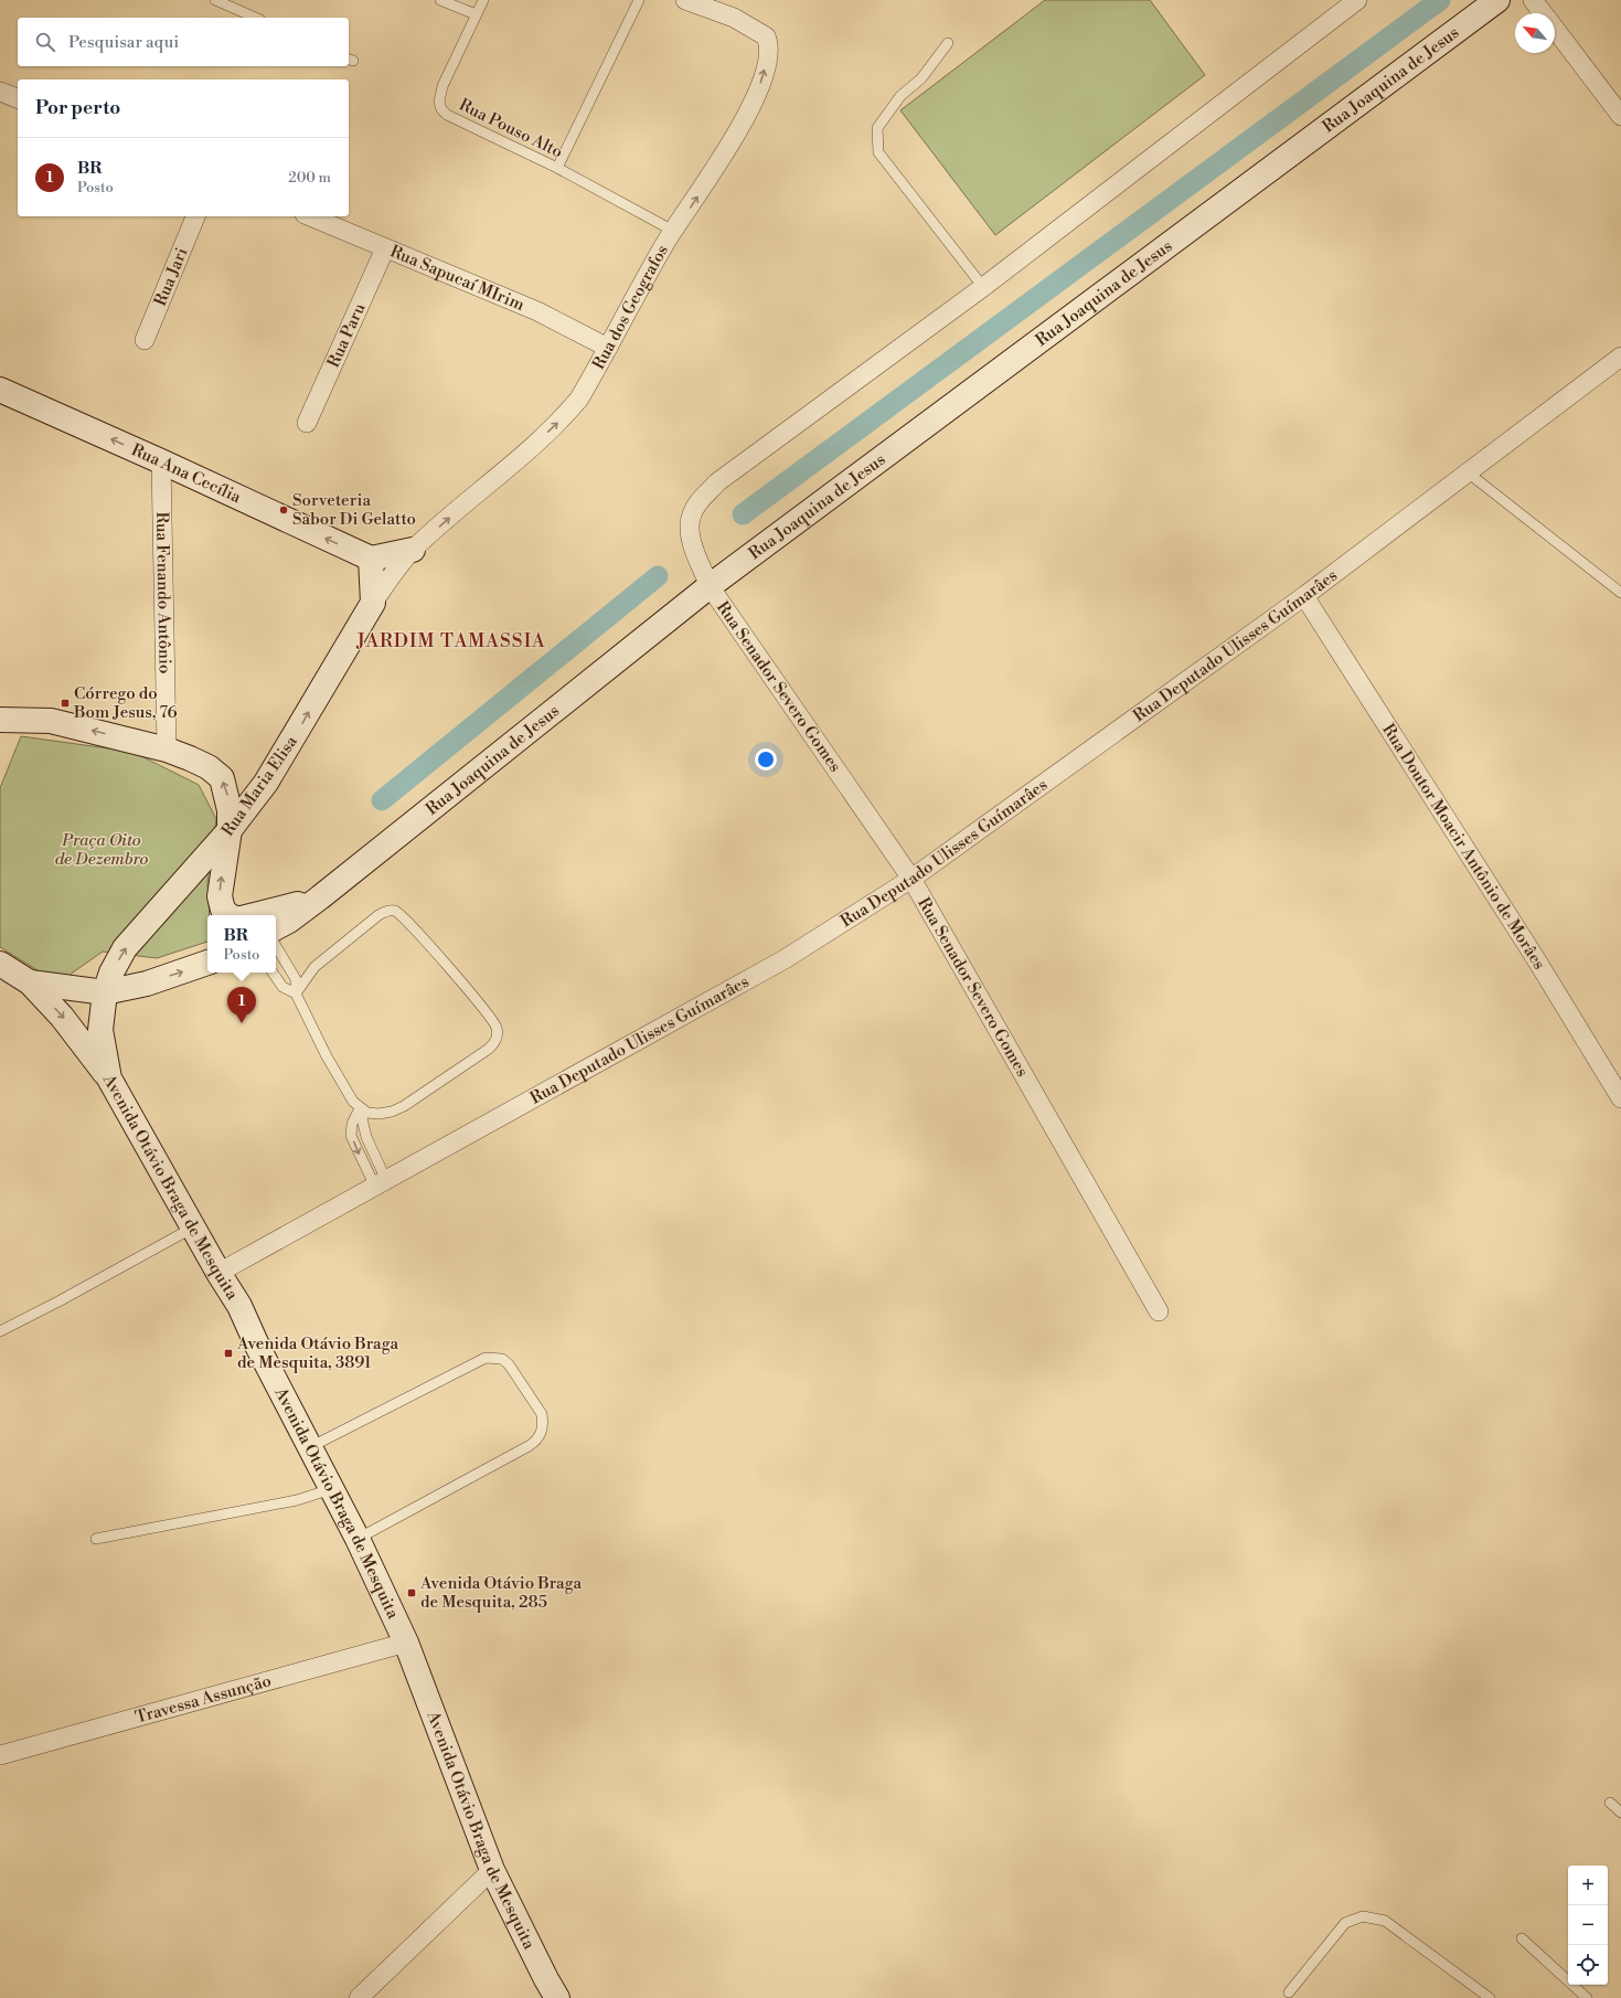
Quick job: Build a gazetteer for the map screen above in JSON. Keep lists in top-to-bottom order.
{
  "streets": {
    "main road": [
      "Rua Joaquina de Jesus",
      "Rua Ana Cecília",
      "Rua Maria Elisa",
      "Avenida Otávio Braga de Mesquita"
    ],
    "street": [
      "Rua Jari",
      "Rua Sapucaí MIrim",
      "Rua dos Geografos",
      "Rua Paru",
      "Rua Fenando Antônio",
      "Rua Deputado Ulisses Guímarâes",
      "Rua Senador Severo Gomes",
      "Rua Doutor Moacir Antônio de Morâes",
      "Travessa Assunção"
    ],
    "lane": ["Rua Pouso Alto"]
  },
  "crossings": [
    ["Rua Joaquina de Jesus", "Rua Senador Severo Gomes"],
    ["Rua Pouso Alto", "Rua dos Geografos"],
    ["Rua Sapucaí MIrim", "Rua dos Geografos"],
    ["Rua Sapucaí MIrim", "Rua Paru"],
    ["Rua dos Geografos", "Rua Maria Elisa"],
    ["Rua Ana Cecília", "Rua Fenando Antônio"],
    ["Rua Deputado Ulisses Guímarâes", "Rua Senador Severo Gomes"],
    ["Rua Deputado Ulisses Guímarâes", "Rua Doutor Moacir Antônio de Morâes"],
    ["Rua Deputado Ulisses Guímarâes", "Avenida Otávio Braga de Mesquita"],
    ["Rua Maria Elisa", "Avenida Otávio Braga de Mesquita"],
    ["Avenida Otávio Braga de Mesquita", "Travessa Assunção"]
  ],
  "one_way": ["Rua dos Geografos", "Rua Ana Cecília", "Rua Maria Elisa"],
  "districts": ["JARDIM TAMASSIA"],
  "parks": ["Praça Oito de Dezembro"],
  "places": {
    "other": ["Sorveteria Sabor Di Gelatto"],
    "transit": ["Córrego do Bom Jesus, 76", "Avenida Otávio Braga de Mesquita, 3891", "Avenida Otávio Braga de Mesquita, 285"]
  },
  "north": "top left",
  "page": {
    "search": "Pesquisar aqui",
    "heading": "Por perto",
    "list": [
      {
        "mark": "1",
        "name": "BR",
        "note": "Posto",
        "value": "200 m"
      }
    ],
    "popup": ["BR", "Posto"],
    "pins": "1",
    "map_buttons": ["+", "−"]
  }
}
